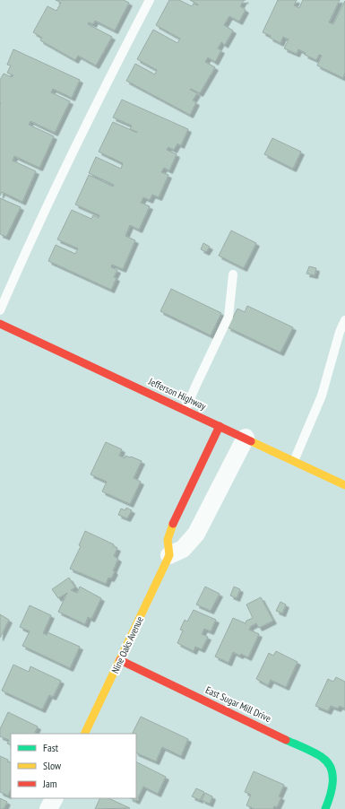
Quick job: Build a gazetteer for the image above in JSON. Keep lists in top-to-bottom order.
{
  "streets": {
    "street": ["Jefferson Highway", "Nine Oaks Avenue", "East Sugar Mill Drive"]
  },
  "crossings": [
    ["Jefferson Highway", "Nine Oaks Avenue"],
    ["Nine Oaks Avenue", "East Sugar Mill Drive"]
  ],
  "legend": ["Fast", "Slow", "Jam"]
}
